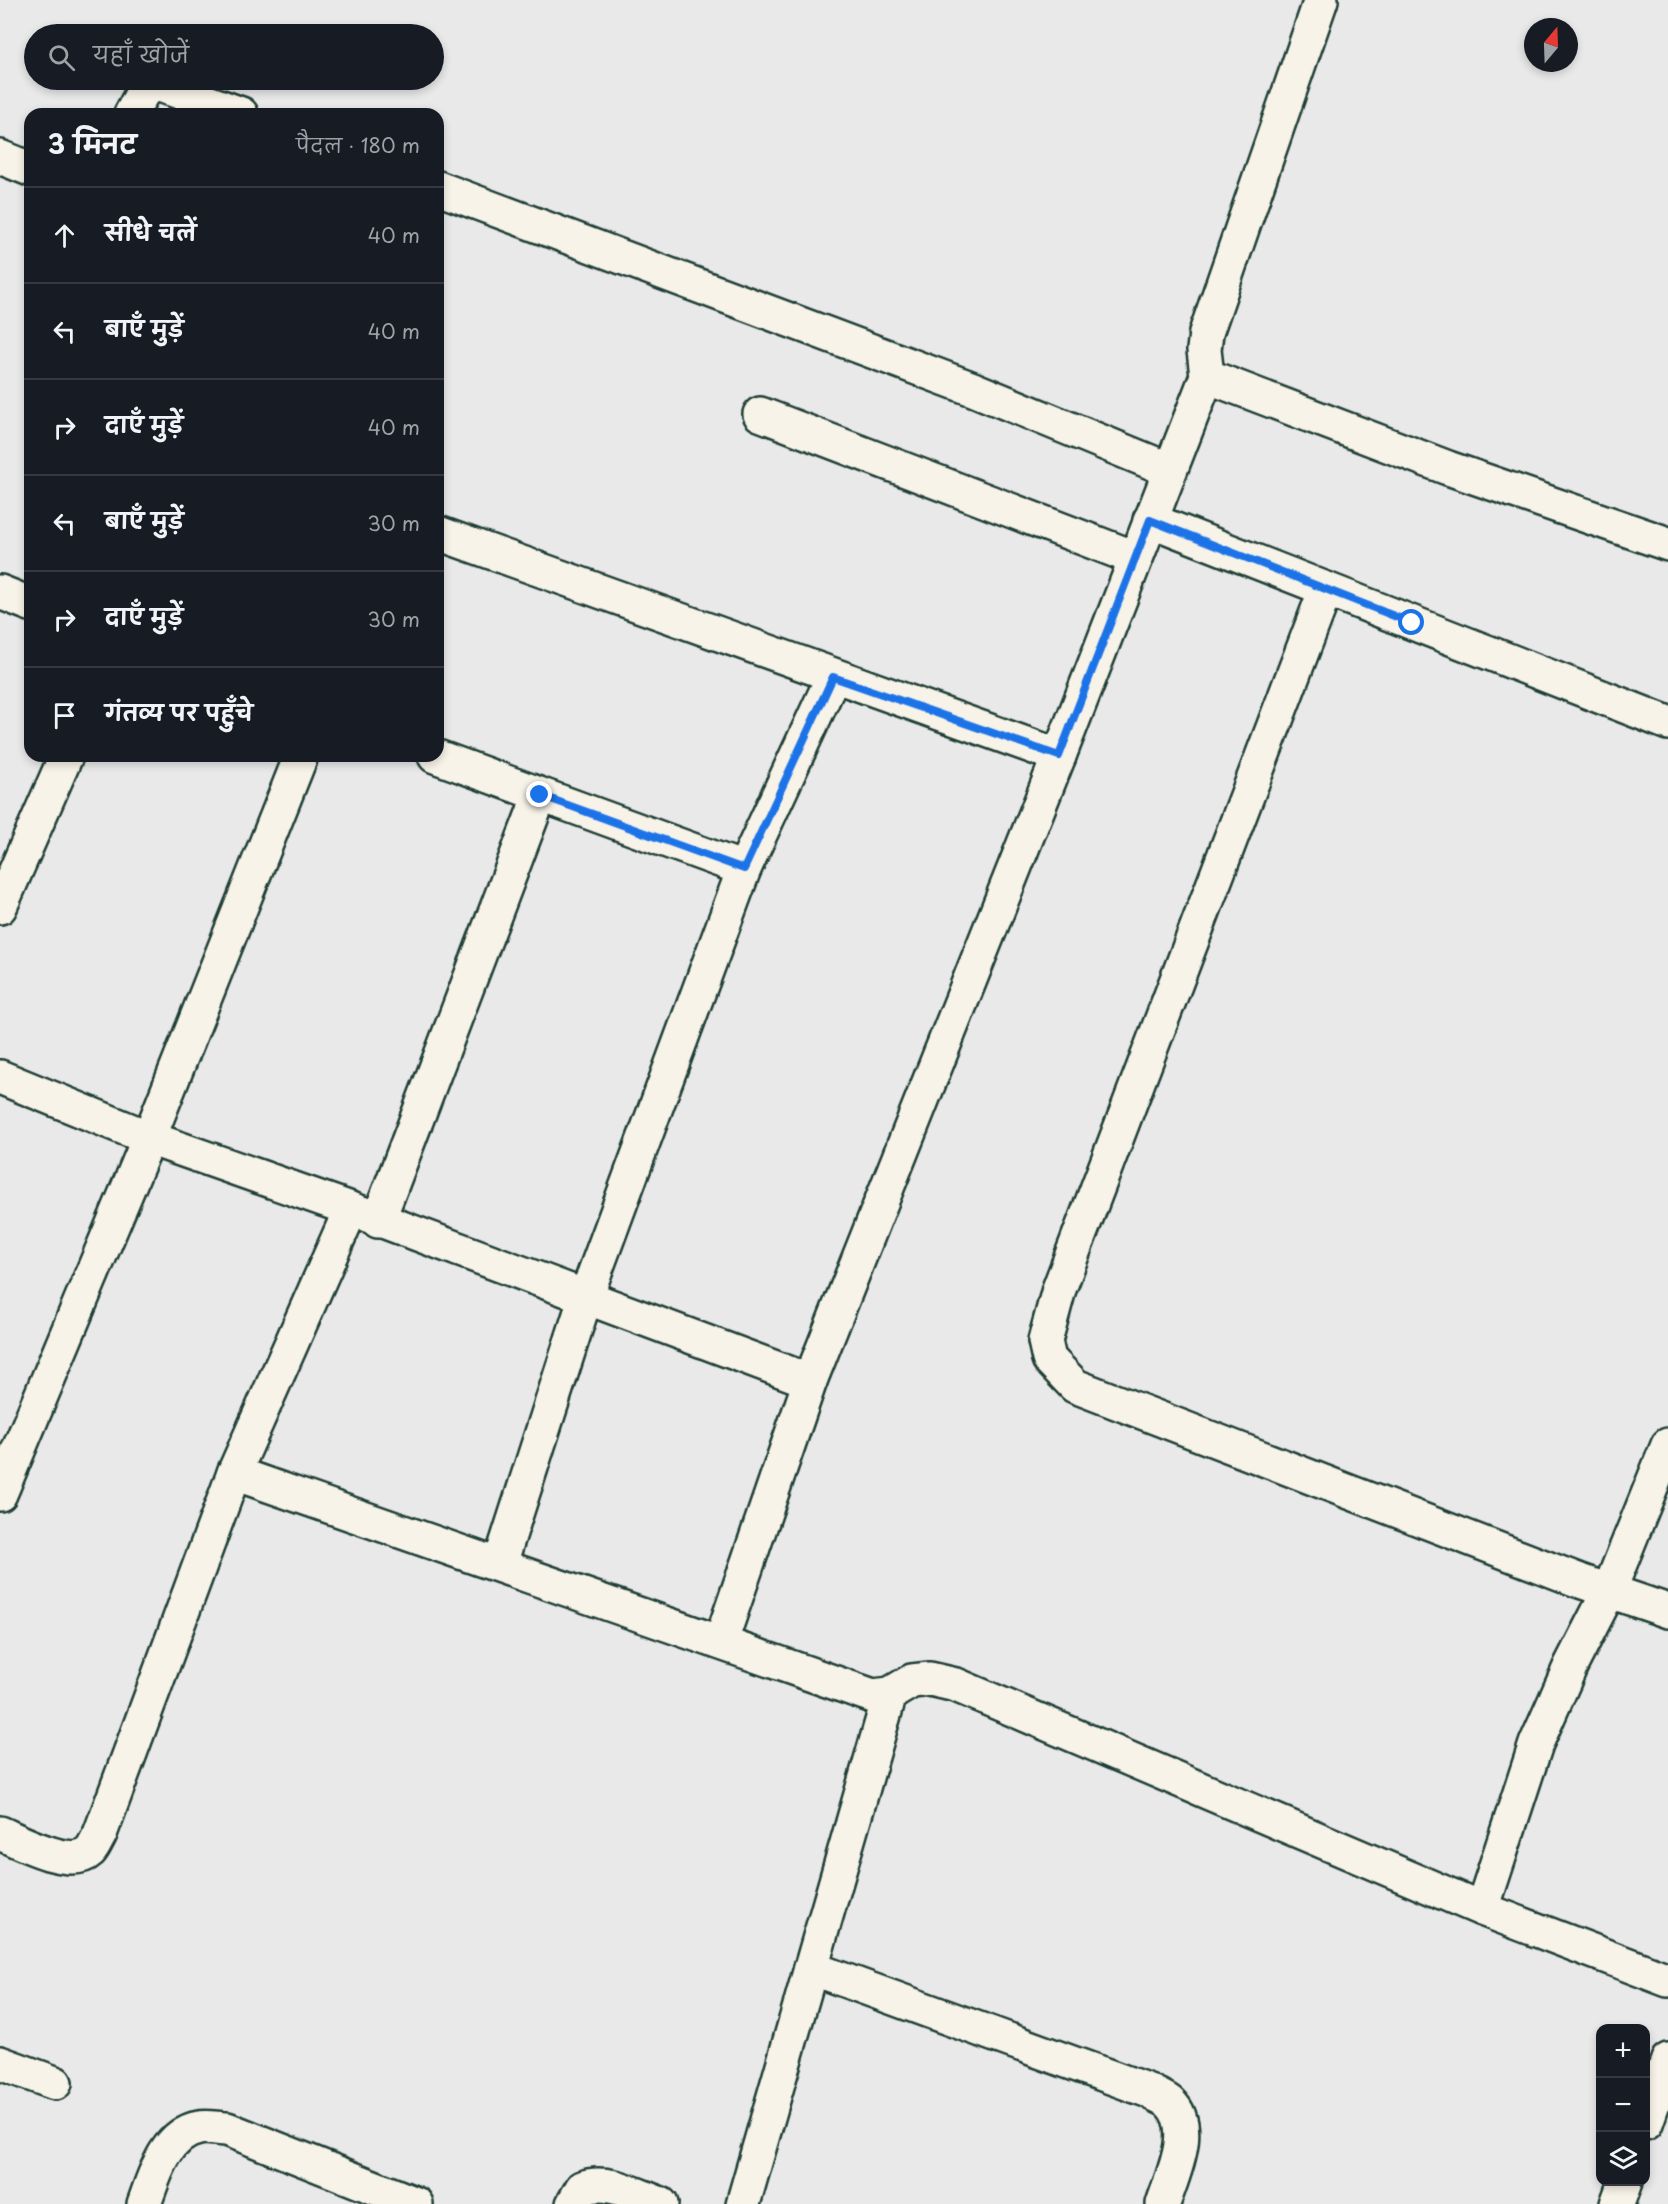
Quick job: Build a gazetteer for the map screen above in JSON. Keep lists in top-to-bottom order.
{
  "north": "top",
  "page": {
    "search": "यहाँ खोजें",
    "heading": ["3 मिनट", "पैदल · 180 m"],
    "list": [
      ["सीधे चलें", "40 m"],
      ["बाएँ मुड़ें", "40 m"],
      ["दाएँ मुड़ें", "40 m"],
      ["बाएँ मुड़ें", "30 m"],
      ["दाएँ मुड़ें", "30 m"],
      "गंतव्य पर पहुँचे"
    ],
    "map_buttons": ["+", "−"]
  }
}
